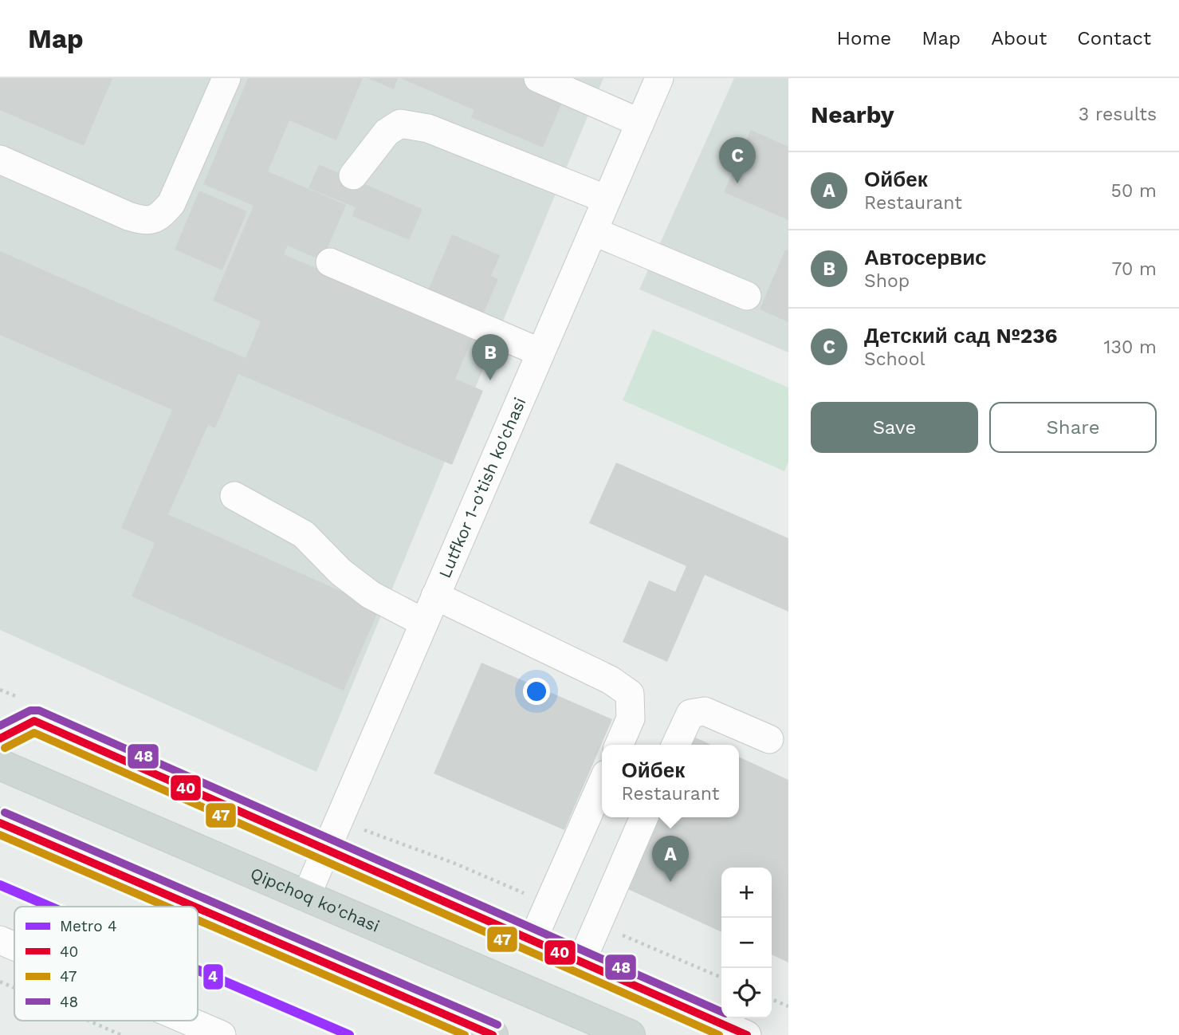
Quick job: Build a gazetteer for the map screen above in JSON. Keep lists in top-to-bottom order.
{
  "streets": {
    "main road": ["Qipchoq ko'chasi"],
    "street": ["Lutfkor 1-o'tish ko'chasi"]
  },
  "crossings": [
    ["Lutfkor 1-o'tish ko'chasi", "Qipchoq ko'chasi"]
  ],
  "lines": [
    "transit line 48",
    "transit line 40",
    "transit line 47",
    "metro line 4"
  ],
  "legend": [
    "Metro 4",
    "40",
    "47",
    "48"
  ],
  "page": {
    "header": "Map",
    "nav": [
      "Home",
      "Map",
      "About",
      "Contact"
    ],
    "heading": ["Nearby", "3 results"],
    "pins": ["C", "B", "A"],
    "list": [
      {
        "mark": "A",
        "name": "Ойбек",
        "note": "Restaurant",
        "value": "50 m"
      },
      {
        "mark": "B",
        "name": "Автосервис",
        "note": "Shop",
        "value": "70 m"
      },
      {
        "mark": "C",
        "name": "Детский сад №236",
        "note": "School",
        "value": "130 m"
      }
    ],
    "buttons": ["Save", "Share"],
    "popup": ["Ойбек", "Restaurant"],
    "map_buttons": ["+", "−"]
  }
}
